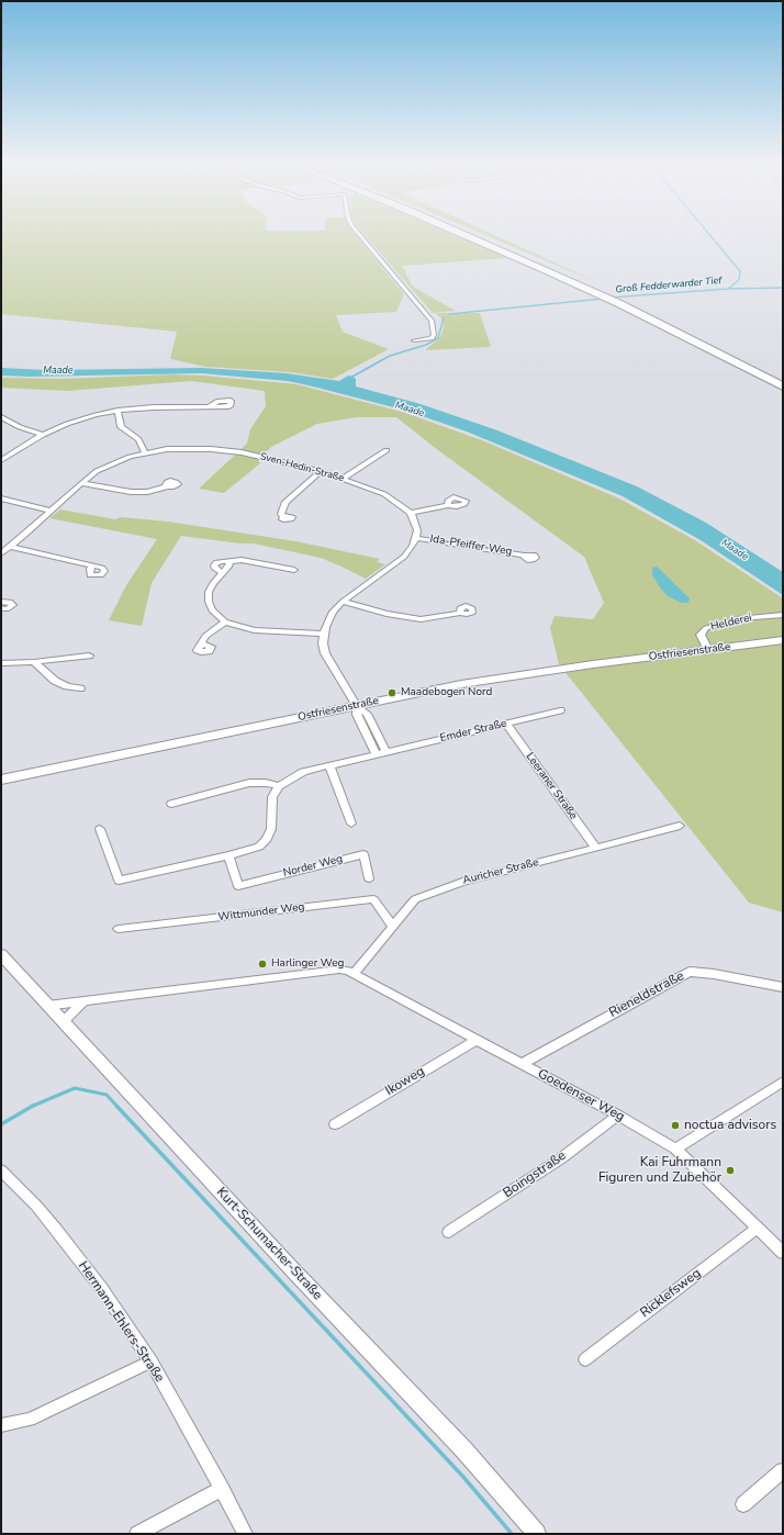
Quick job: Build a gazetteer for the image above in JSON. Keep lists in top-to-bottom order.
{
  "streets": {
    "main road": ["Ostfriesenstraße"],
    "street": [
      "Sven-Hedin-Straße",
      "Ida-Pfeiffer-Weg",
      "Helderei",
      "Emder Straße",
      "Leeraner Straße",
      "Norder Weg",
      "Auricher Straße",
      "Wittmunder Weg",
      "Rieneldstraße",
      "Ikoweg",
      "Goedenser Weg",
      "Boingstraße",
      "Kurt-Schumacher-Straße",
      "Ricklefsweg",
      "Hermann-Ehlers-Straße"
    ]
  },
  "crossings": [
    ["Helderei", "Ostfriesenstraße"],
    ["Emder Straße", "Leeraner Straße"],
    ["Leeraner Straße", "Auricher Straße"],
    ["Auricher Straße", "Wittmunder Weg"],
    ["Auricher Straße", "Goedenser Weg"],
    ["Rieneldstraße", "Goedenser Weg"],
    ["Ikoweg", "Goedenser Weg"],
    ["Goedenser Weg", "Boingstraße"],
    ["Goedenser Weg", "Ricklefsweg"]
  ],
  "water": ["Groß Fedderwarder Tief", "Maade"],
  "places": [
    "Maadebogen Nord",
    "Harlinger Weg",
    "noctua advisors",
    "Kai Fuhrmann Figuren und Zubehör"
  ]
}
